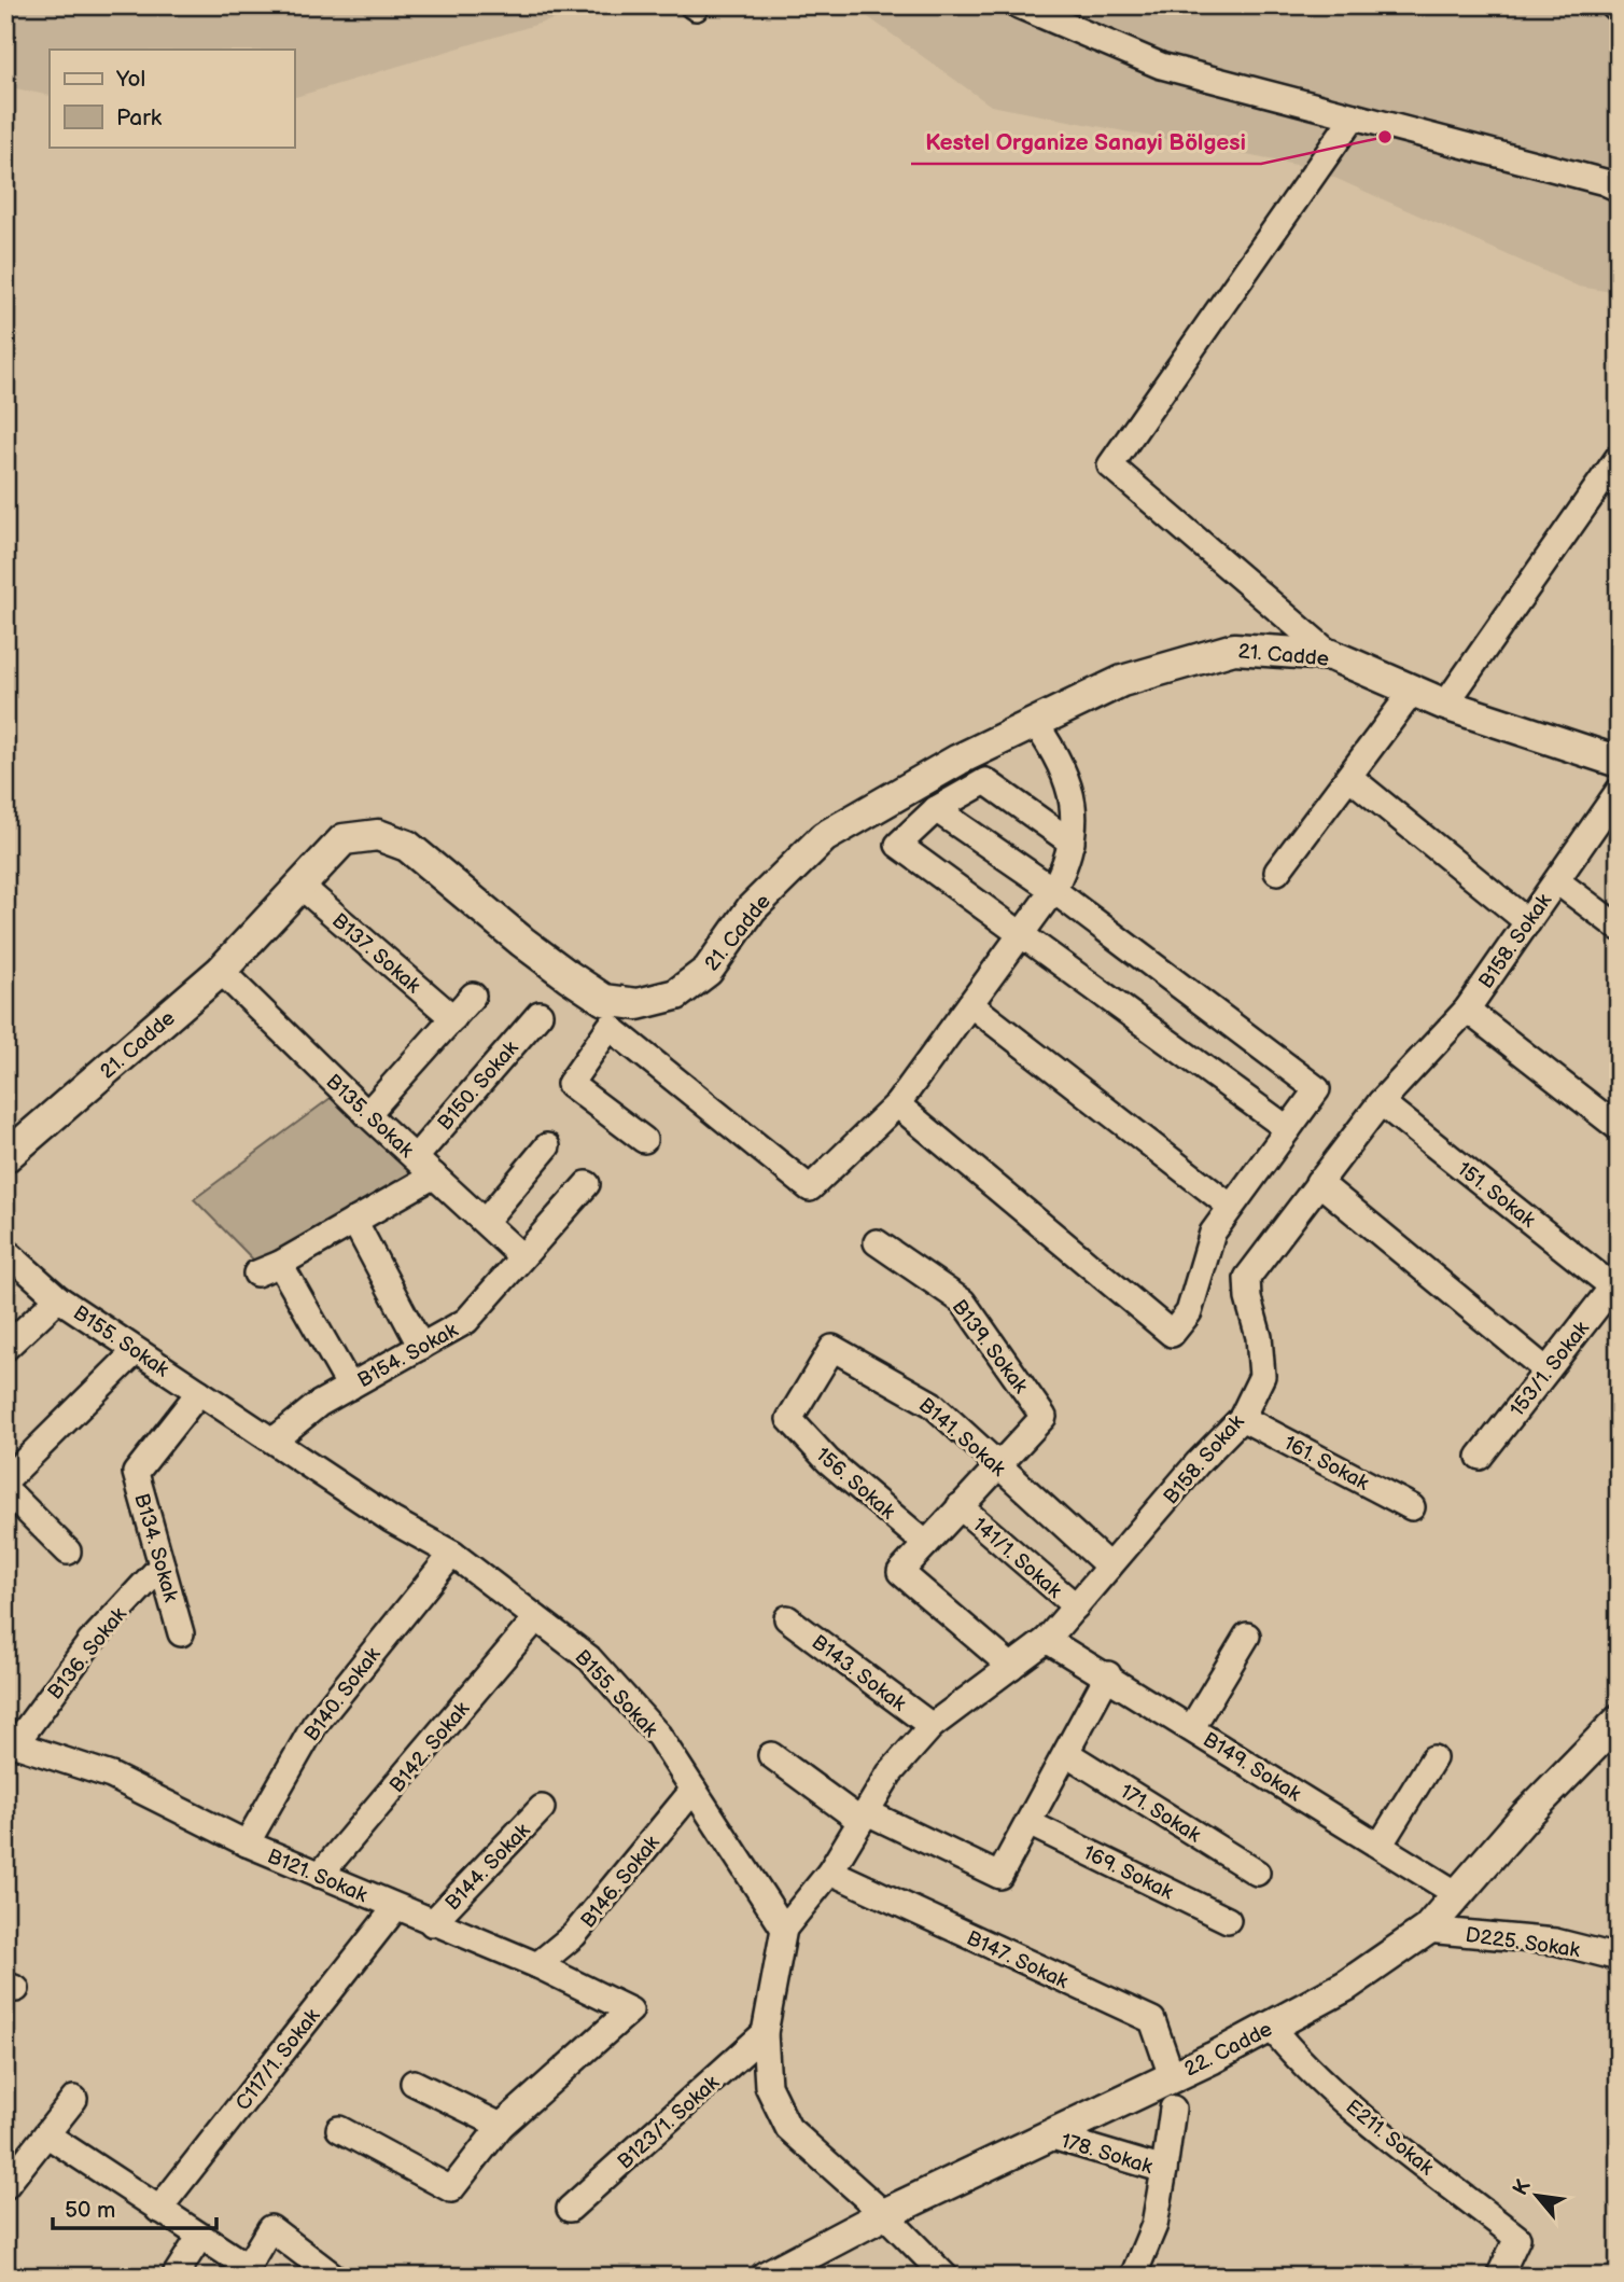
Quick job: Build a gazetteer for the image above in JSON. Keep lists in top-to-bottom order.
{
  "streets": {
    "main road": ["21. Cadde", "22. Cadde"],
    "street": [
      "B158. Sokak",
      "B137. Sokak",
      "B150. Sokak",
      "B135. Sokak",
      "151. Sokak",
      "B155. Sokak",
      "B139. Sokak",
      "B154. Sokak",
      "153/1. Sokak",
      "B141. Sokak",
      "161. Sokak",
      "156. Sokak",
      "B134. Sokak",
      "141/1. Sokak",
      "B136. Sokak",
      "B143. Sokak",
      "B140. Sokak",
      "B142. Sokak",
      "B149. Sokak",
      "171. Sokak",
      "B144. Sokak",
      "169. Sokak",
      "B121. Sokak",
      "B146. Sokak",
      "D225. Sokak",
      "B147. Sokak",
      "C117/1. Sokak",
      "B123/1. Sokak",
      "E211. Sokak",
      "178. Sokak"
    ]
  },
  "crossings": [
    ["21. Cadde", "B137. Sokak"],
    ["21. Cadde", "B135. Sokak"],
    ["B158. Sokak", "151. Sokak"],
    ["B158. Sokak", "B155. Sokak"],
    ["B158. Sokak", "B141. Sokak"],
    ["B158. Sokak", "161. Sokak"],
    ["B158. Sokak", "141/1. Sokak"],
    ["B158. Sokak", "B143. Sokak"],
    ["B158. Sokak", "B149. Sokak"],
    ["B158. Sokak", "B147. Sokak"],
    ["B150. Sokak", "B135. Sokak"],
    ["B135. Sokak", "B154. Sokak"],
    ["151. Sokak", "153/1. Sokak"],
    ["B155. Sokak", "B154. Sokak"],
    ["B155. Sokak", "B134. Sokak"],
    ["B155. Sokak", "B140. Sokak"],
    ["B155. Sokak", "B142. Sokak"],
    ["B155. Sokak", "B146. Sokak"],
    ["B139. Sokak", "B141. Sokak"],
    ["B141. Sokak", "156. Sokak"],
    ["B134. Sokak", "B136. Sokak"],
    ["B136. Sokak", "B121. Sokak"],
    ["B140. Sokak", "B121. Sokak"],
    ["B142. Sokak", "B121. Sokak"],
    ["B149. Sokak", "22. Cadde"],
    ["B144. Sokak", "B121. Sokak"],
    ["B121. Sokak", "B146. Sokak"],
    ["B121. Sokak", "C117/1. Sokak"],
    ["D225. Sokak", "22. Cadde"],
    ["B147. Sokak", "22. Cadde"],
    ["22. Cadde", "E211. Sokak"],
    ["22. Cadde", "178. Sokak"]
  ],
  "places": ["Kestel Organize Sanayi Bölgesi"],
  "legend": ["Yol", "Park"],
  "scale_bar": "50 m",
  "north": "top left"
}
